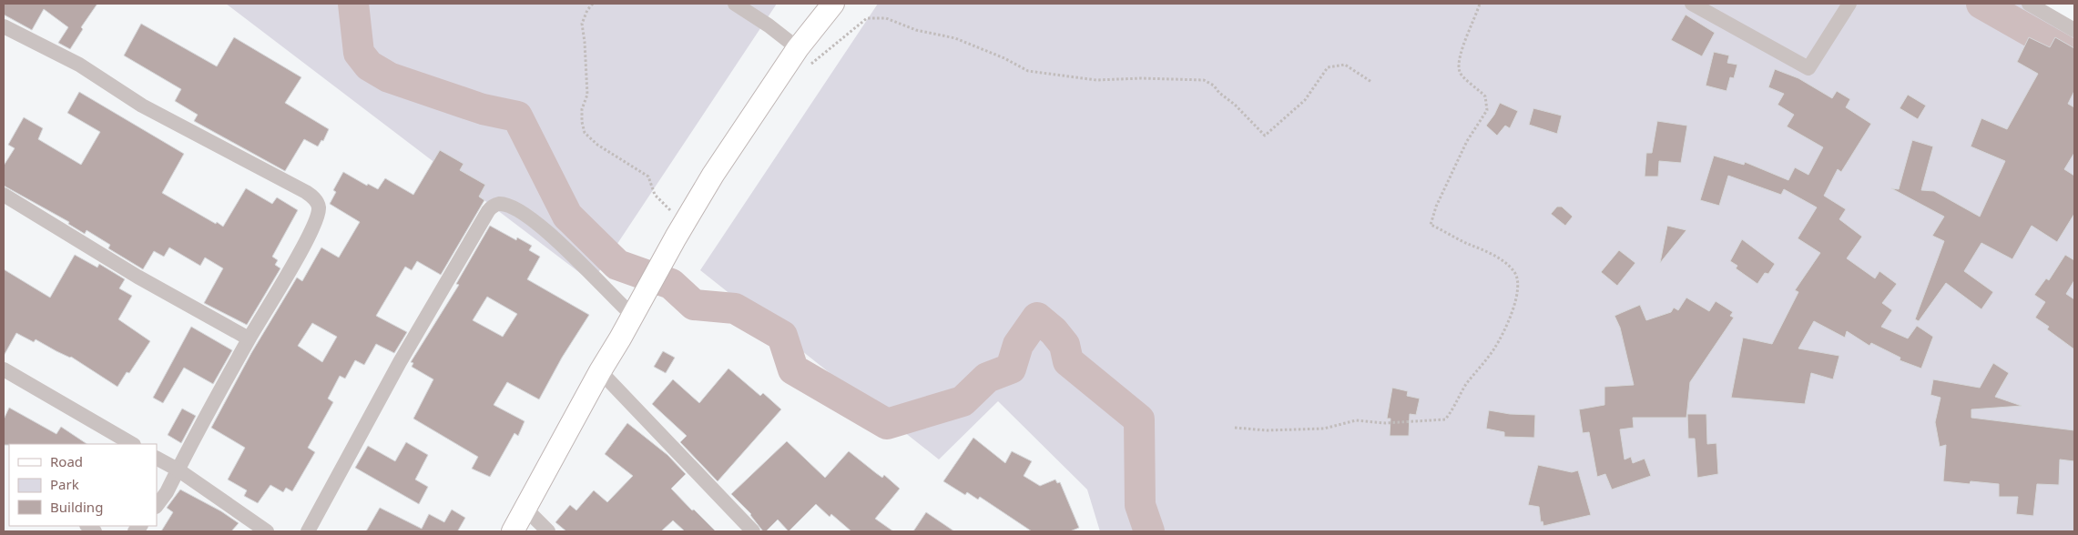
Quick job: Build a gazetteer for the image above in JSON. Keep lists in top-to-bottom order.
{
  "legend": ["Road", "Park", "Building"]
}
